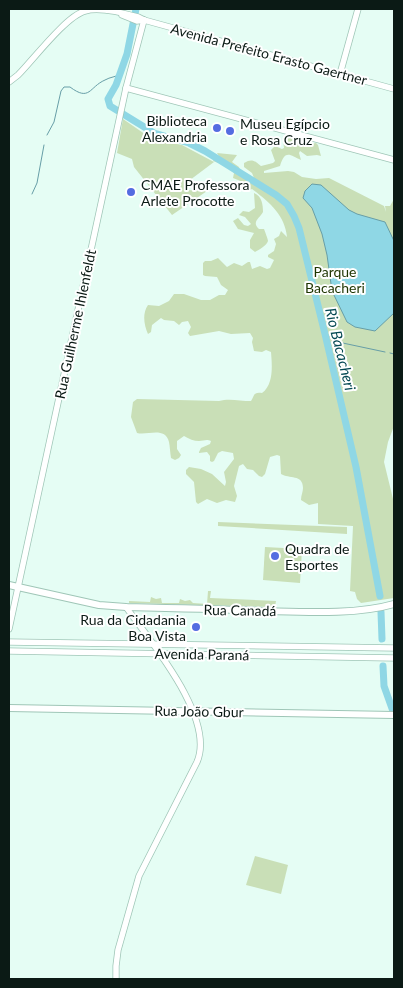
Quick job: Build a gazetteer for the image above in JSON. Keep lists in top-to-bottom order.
{
  "streets": {
    "main road": [
      "Avenida Prefeito Erasto Gaertner",
      "Rua Guilherme Ihlenfeldt",
      "Rua Canadá",
      "Avenida Paraná",
      "Rua João Gbur"
    ]
  },
  "crossings": [
    ["Avenida Prefeito Erasto Gaertner", "Rua Guilherme Ihlenfeldt"],
    ["Rua Guilherme Ihlenfeldt", "Rua Canadá"]
  ],
  "water": ["Rio Bacacheri"],
  "parks": ["Parque Bacacheri"],
  "places": [
    "Biblioteca Alexandria",
    "Museu Egípcio e Rosa Cruz",
    "CMAE Professora Arlete Procotte",
    "Quadra de Esportes",
    "Rua da Cidadania Boa Vista"
  ]
}
